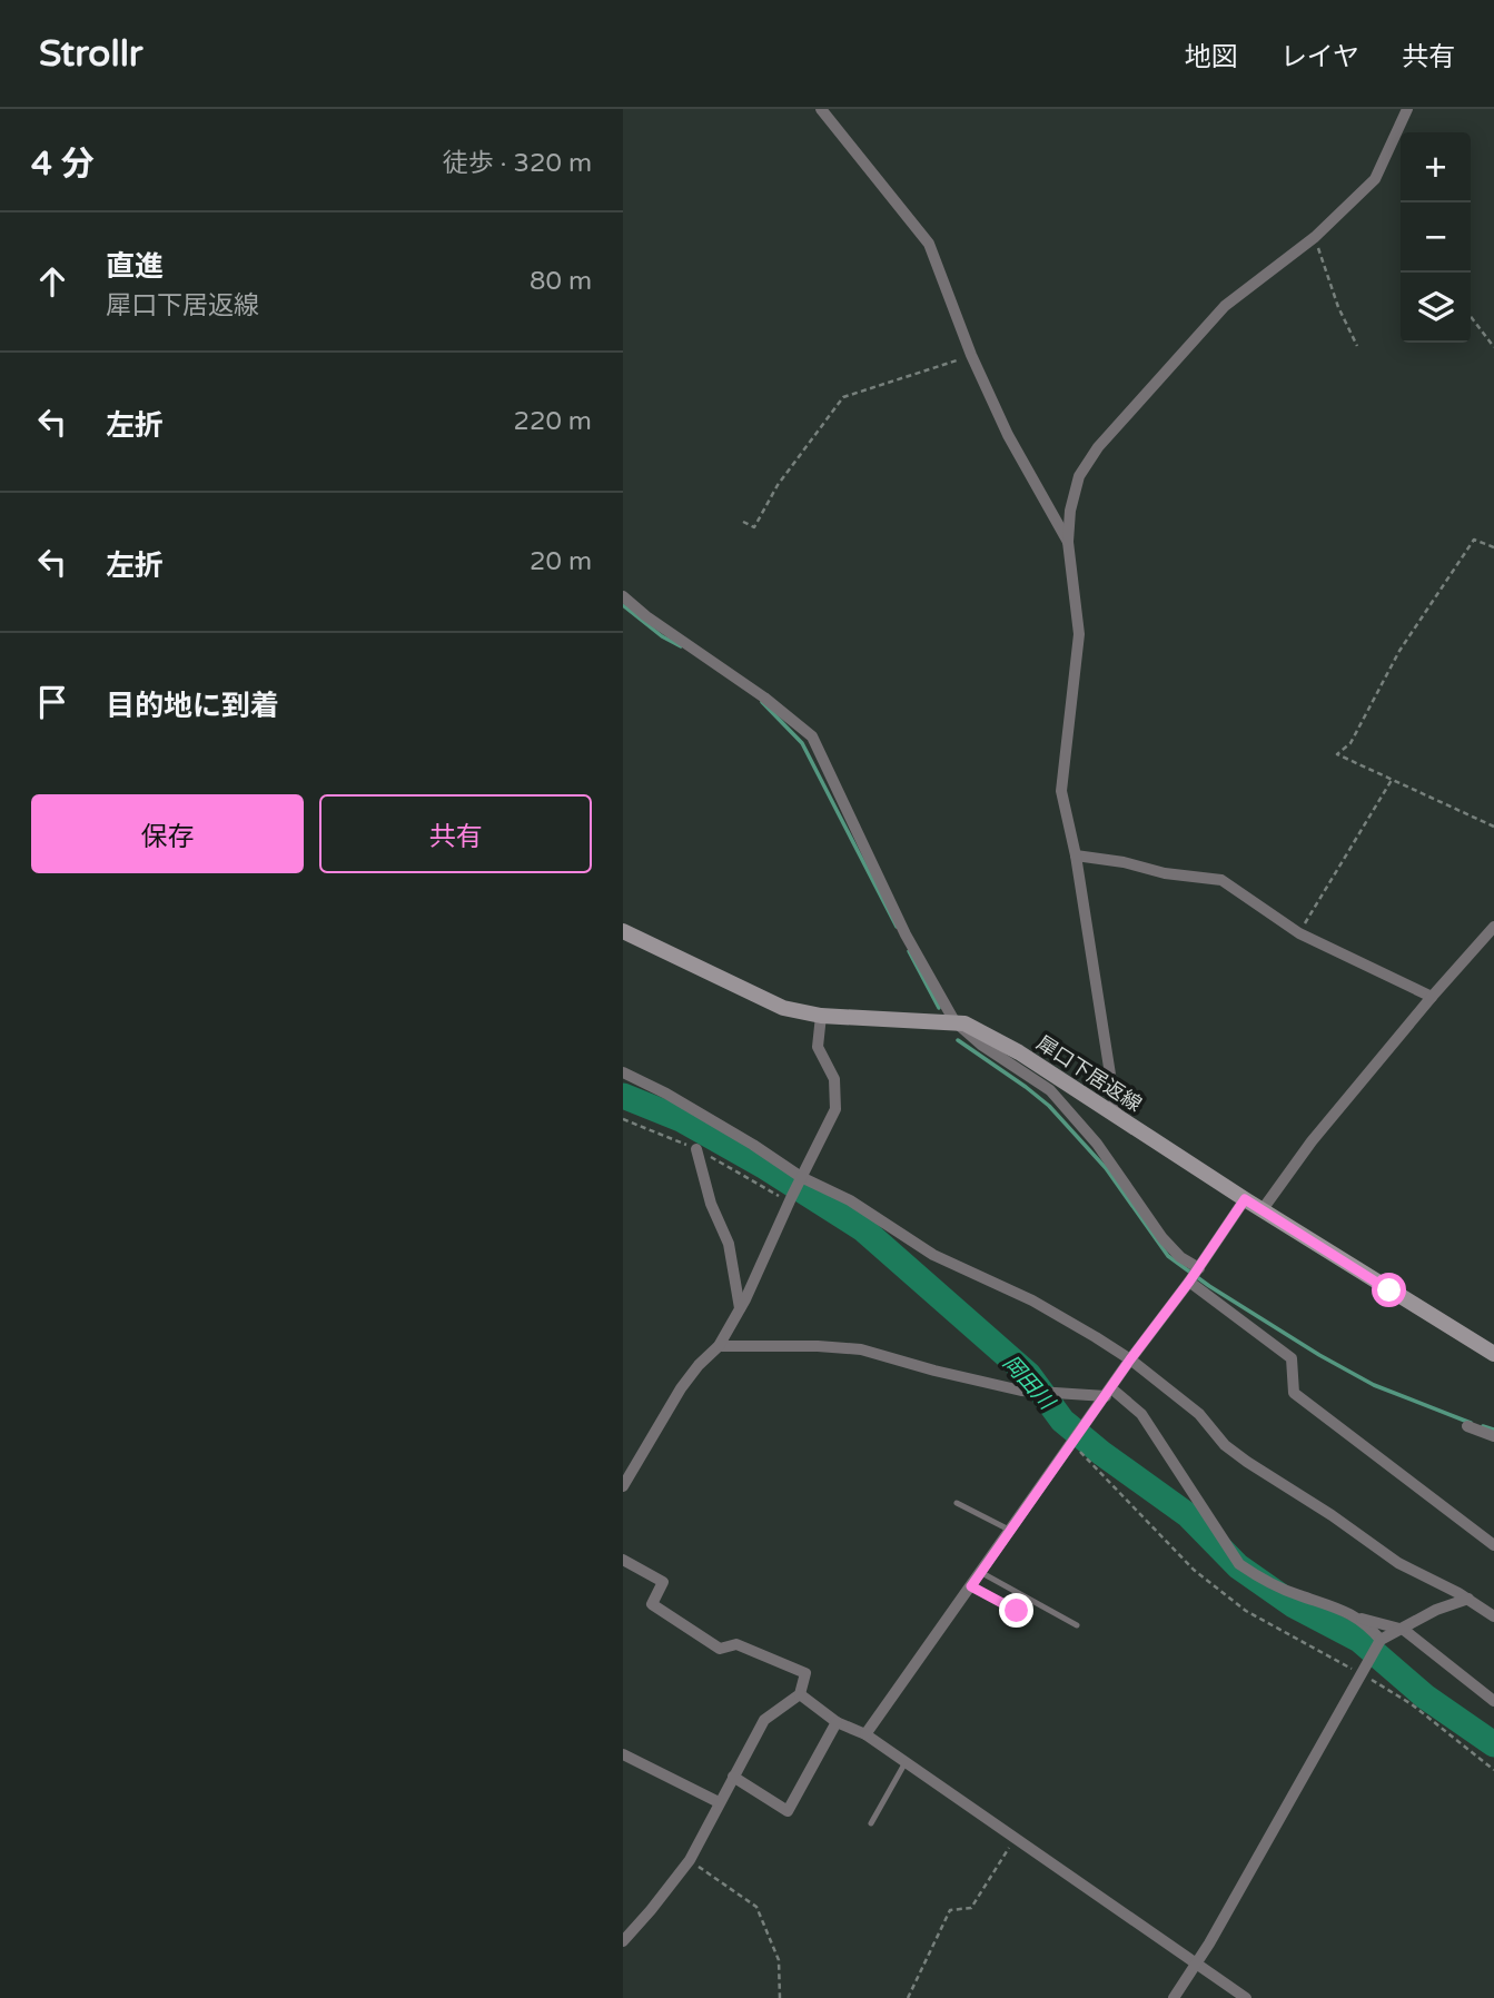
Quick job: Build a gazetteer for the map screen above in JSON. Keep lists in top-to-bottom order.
{
  "streets": {
    "main road": ["犀口下居返線"]
  },
  "water": ["岡田川"],
  "page": {
    "header": "Strollr",
    "nav": ["地図", "レイヤ", "共有"],
    "heading": ["4 分", "徒歩 · 320 m"],
    "map_buttons": ["+", "−"],
    "list": [
      ["直進", "犀口下居返線", "80 m"],
      ["左折", "220 m"],
      ["左折", "20 m"],
      "目的地に到着"
    ],
    "buttons": ["保存", "共有"]
  }
}
